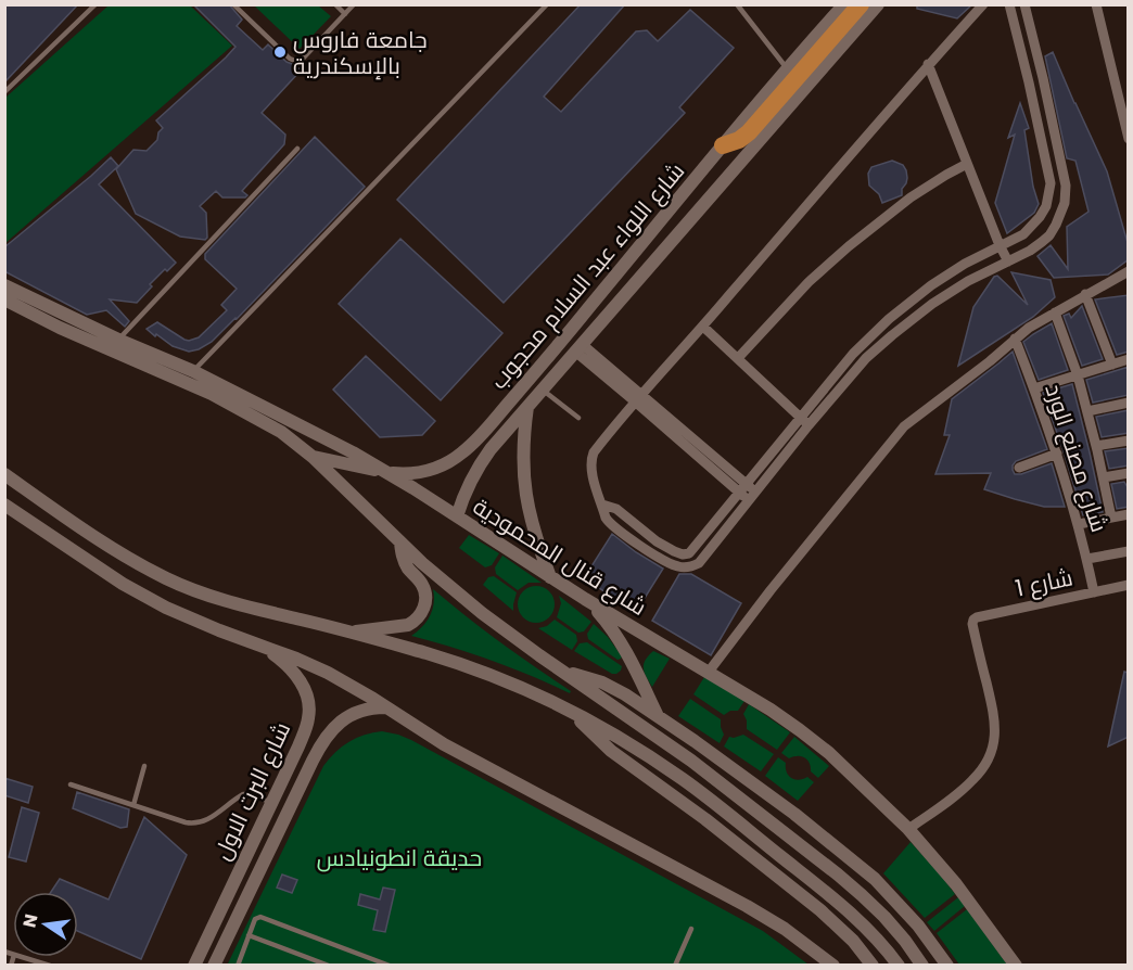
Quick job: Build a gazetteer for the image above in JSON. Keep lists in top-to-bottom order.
{
  "streets": {
    "main road": ["شارع اللواء عبد السلام محجوب", "شارع قنال المحمودية", "شارع البرت الاول"],
    "street": ["شارع مصنع الورد", "شارع 1"]
  },
  "crossings": [
    ["شارع اللواء عبد السلام محجوب", "شارع قنال المحمودية"],
    ["شارع مصنع الورد", "شارع 1"],
    ["شارع قنال المحمودية", "شارع 1"]
  ],
  "parks": ["حديقة انطونيادس"],
  "places": ["جامعة فاروس بالإسكندرية"],
  "north": "left"
}
